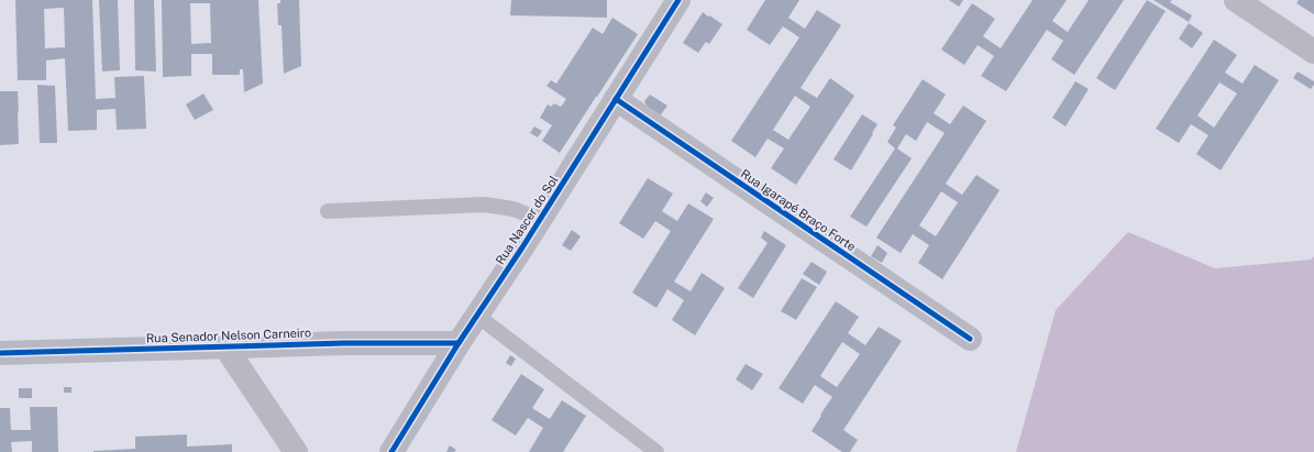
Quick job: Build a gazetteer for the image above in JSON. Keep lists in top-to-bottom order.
{
  "streets": {
    "street": ["Rua Igarapé Braço Forte", "Rua Nascer do Sol", "Rua Senador Nelson Carneiro"]
  },
  "crossings": [
    ["Rua Igarapé Braço Forte", "Rua Nascer do Sol"],
    ["Rua Nascer do Sol", "Rua Senador Nelson Carneiro"]
  ]
}
